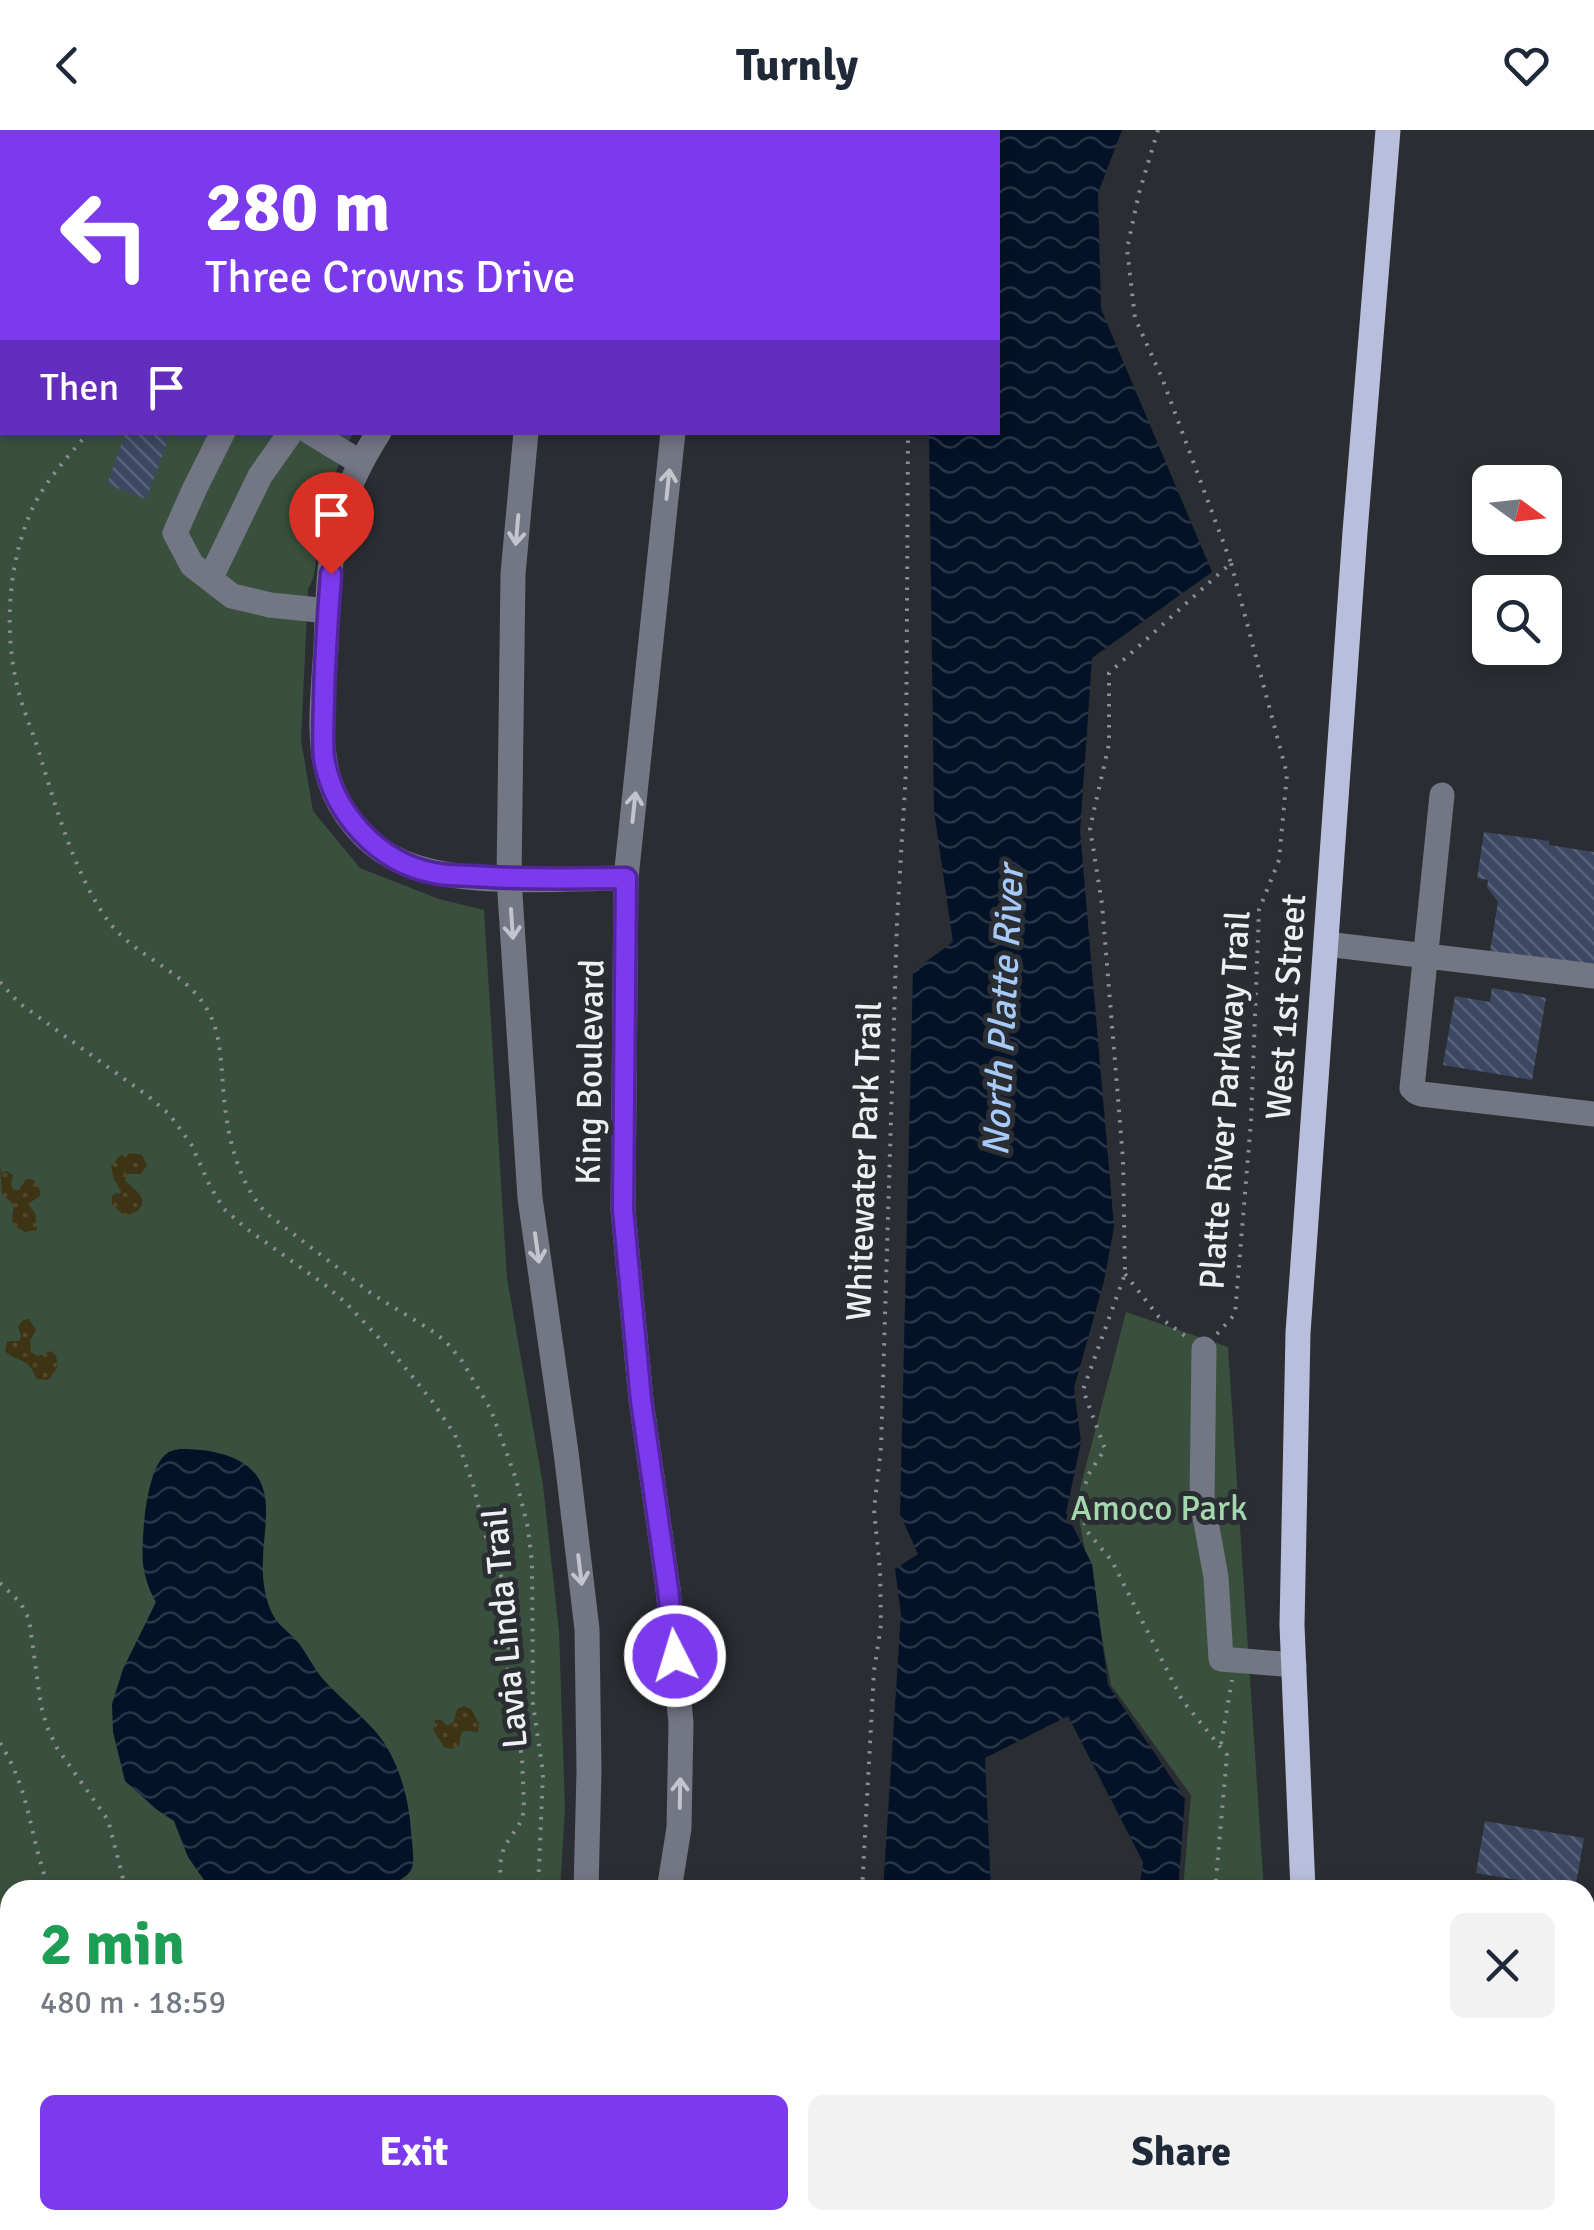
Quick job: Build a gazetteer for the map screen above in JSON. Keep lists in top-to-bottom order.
{
  "streets": {
    "main road": ["West 1st Street"],
    "street": ["King Boulevard"],
    "path": ["Platte River Parkway Trail", "Whitewater Park Trail", "Lavia Linda Trail"]
  },
  "water": ["North Platte River"],
  "parks": ["Amoco Park"],
  "north": "right",
  "page": {
    "header": "Turnly",
    "turn": ["280 m", "Three Crowns Drive"],
    "then": "Then",
    "heading": ["2 min", "480 m · 18:59"],
    "buttons": ["Exit", "Share"]
  }
}
